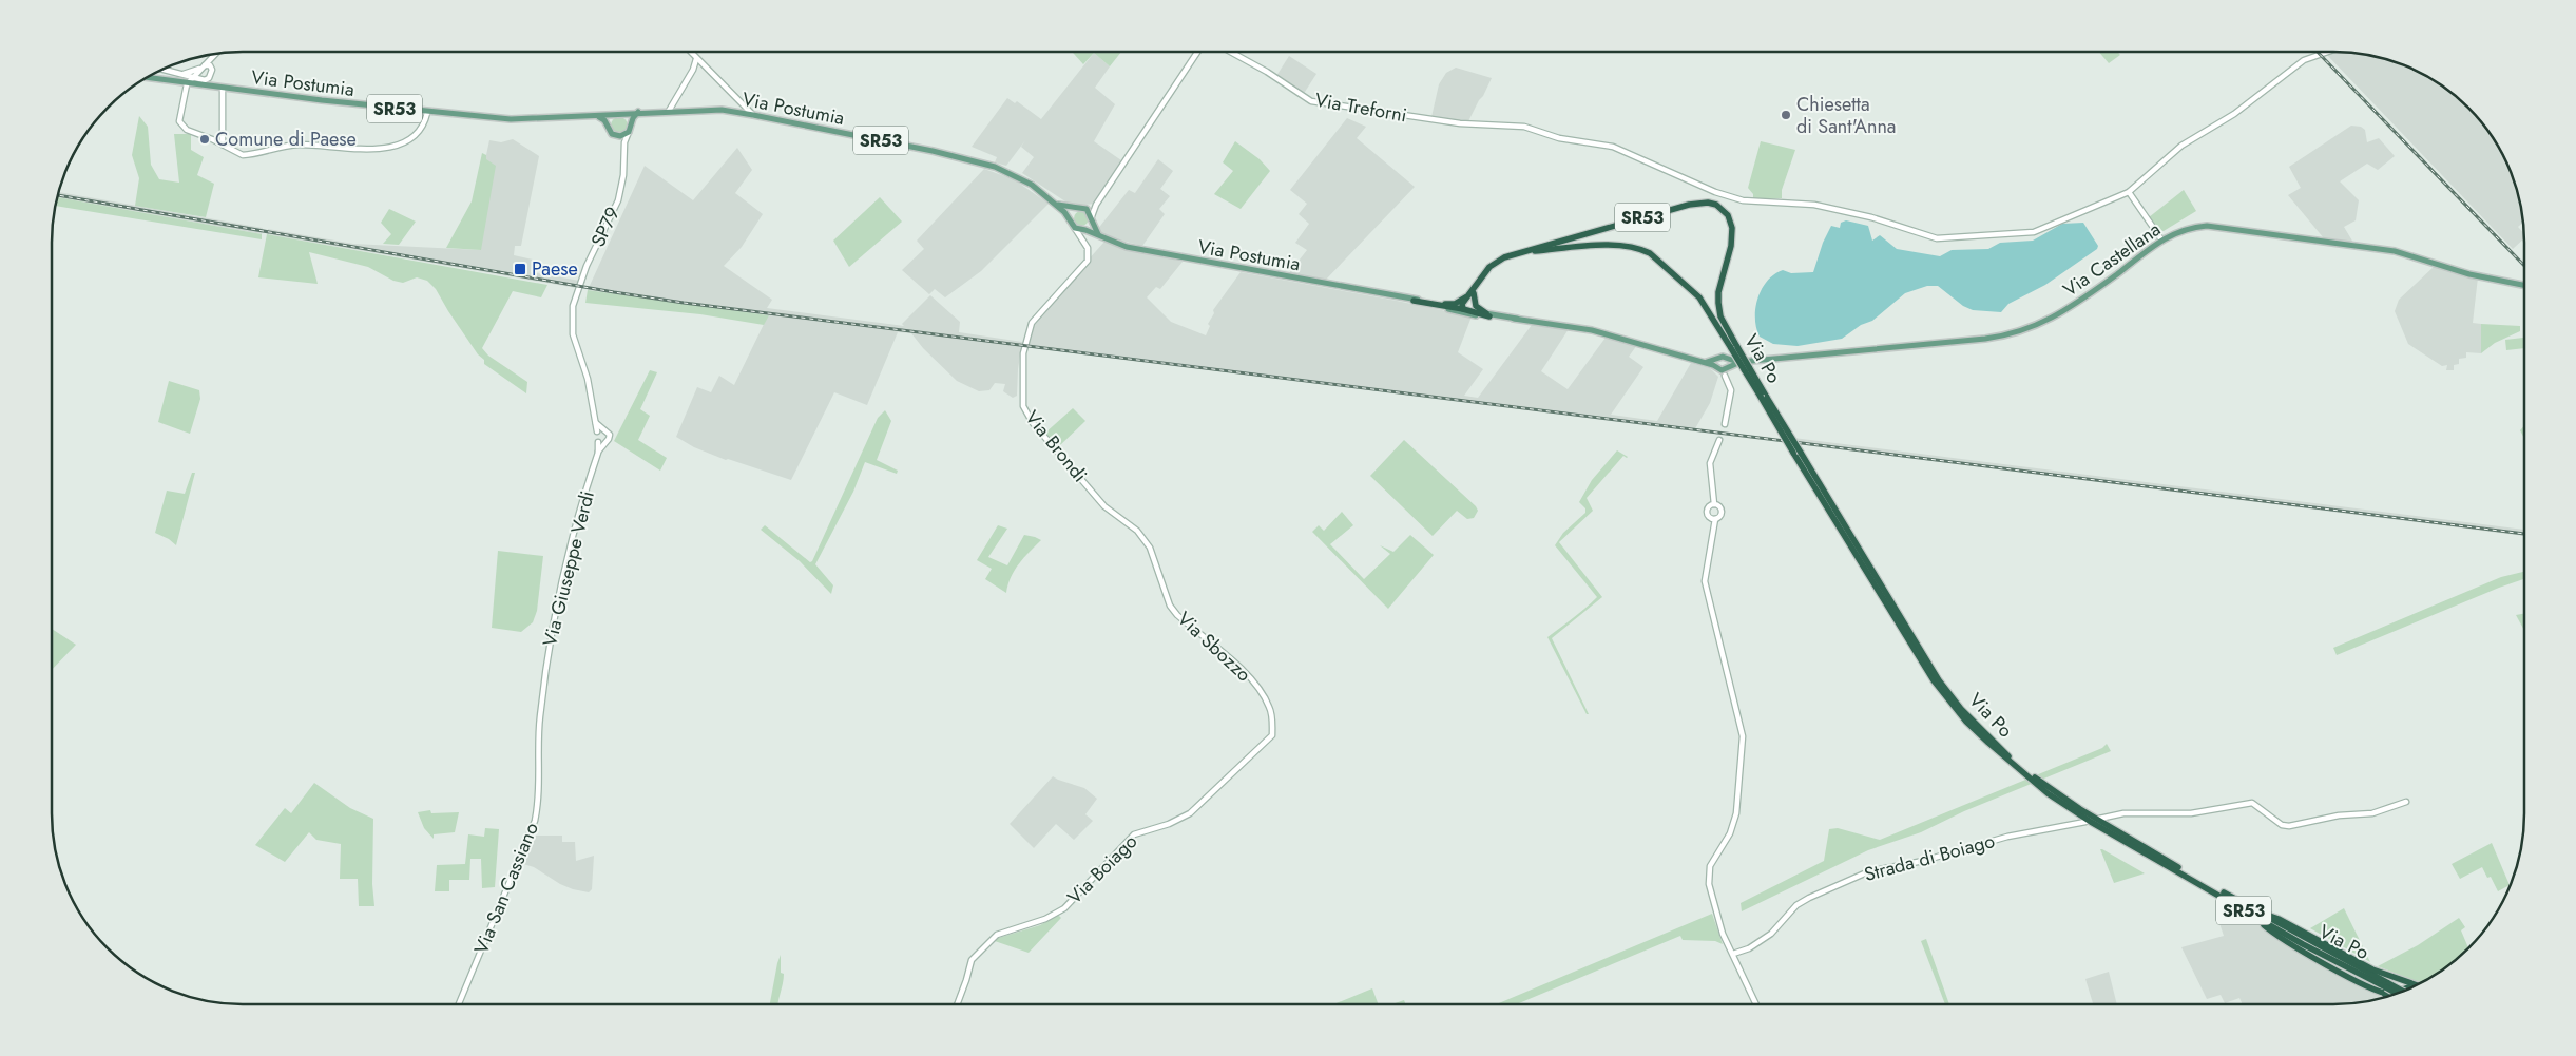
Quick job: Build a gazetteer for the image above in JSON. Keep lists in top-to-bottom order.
{
  "streets": {
    "highway": ["SR53", "Via Po"],
    "main road": ["Via Postumia", "Via Castellana"],
    "street": [
      "Via Treforni",
      "SP79",
      "Via Brondi",
      "Via Giuseppe Verdi",
      "Via Sbozzo",
      "Strada di Boiago",
      "Via Boiago",
      "Via San Cassiano"
    ]
  },
  "crossings": [
    ["Via Postumia", "SR53"],
    ["Via Postumia", "Via Brondi"],
    ["SR53", "Via Po"],
    ["SP79", "Via Giuseppe Verdi"],
    ["Via Brondi", "Via Sbozzo"],
    ["Via Giuseppe Verdi", "Via San Cassiano"],
    ["Via Sbozzo", "Via Boiago"]
  ],
  "places": {
    "other": ["Chiesetta di Sant'Anna", "Comune di Paese"],
    "transit": ["Paese"]
  }
}
